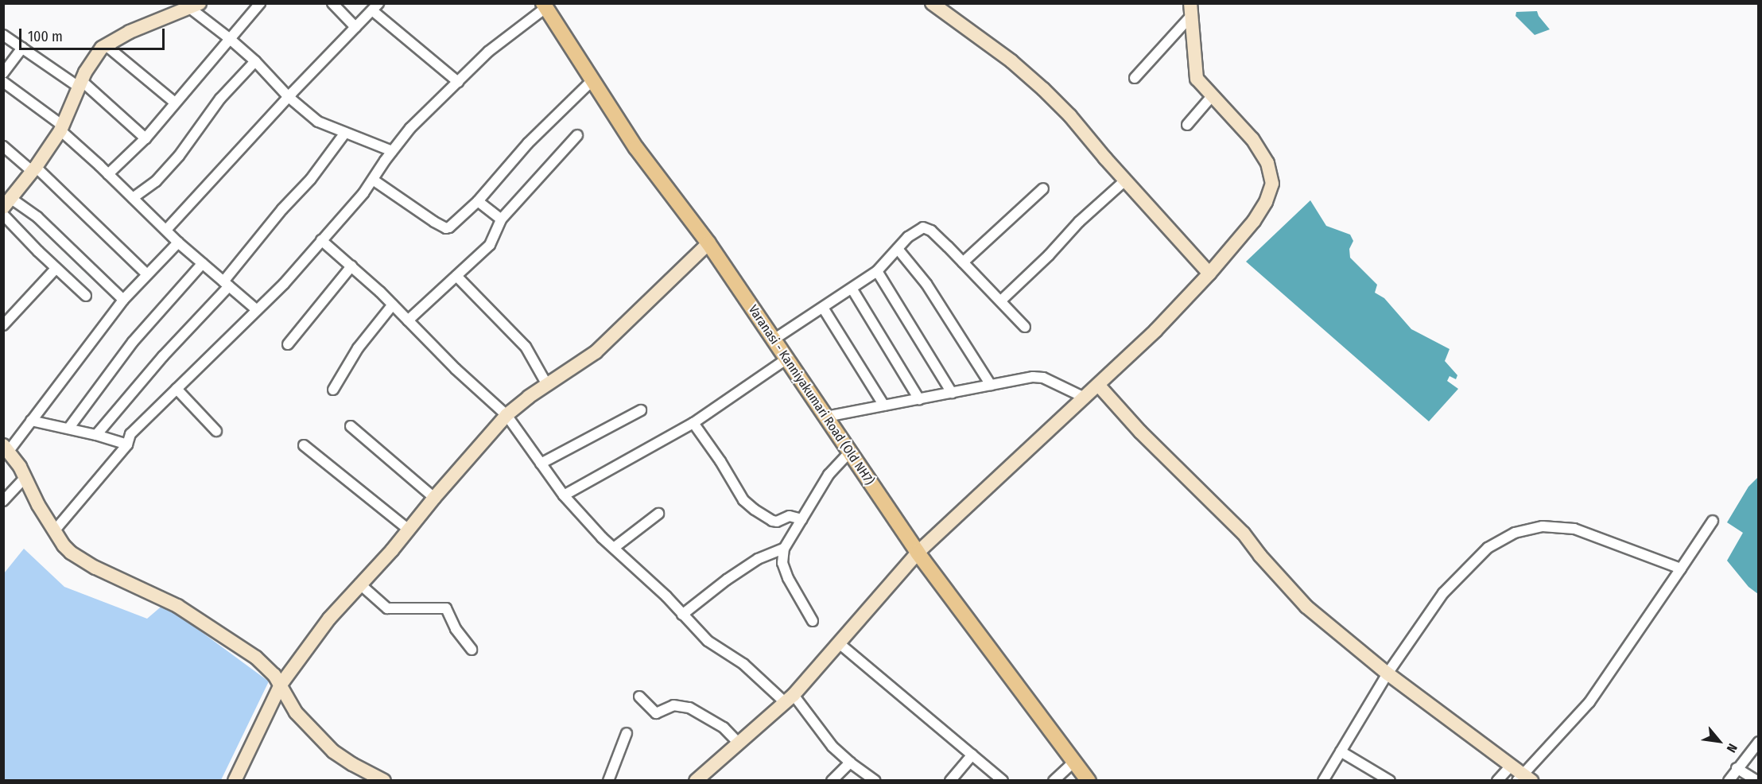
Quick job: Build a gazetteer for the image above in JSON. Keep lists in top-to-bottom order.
{
  "streets": {
    "main road": ["Varanasi - Kanniyakumari Road (Old NH7)"]
  },
  "scale_bar": "100 m",
  "north": "bottom right"
}
